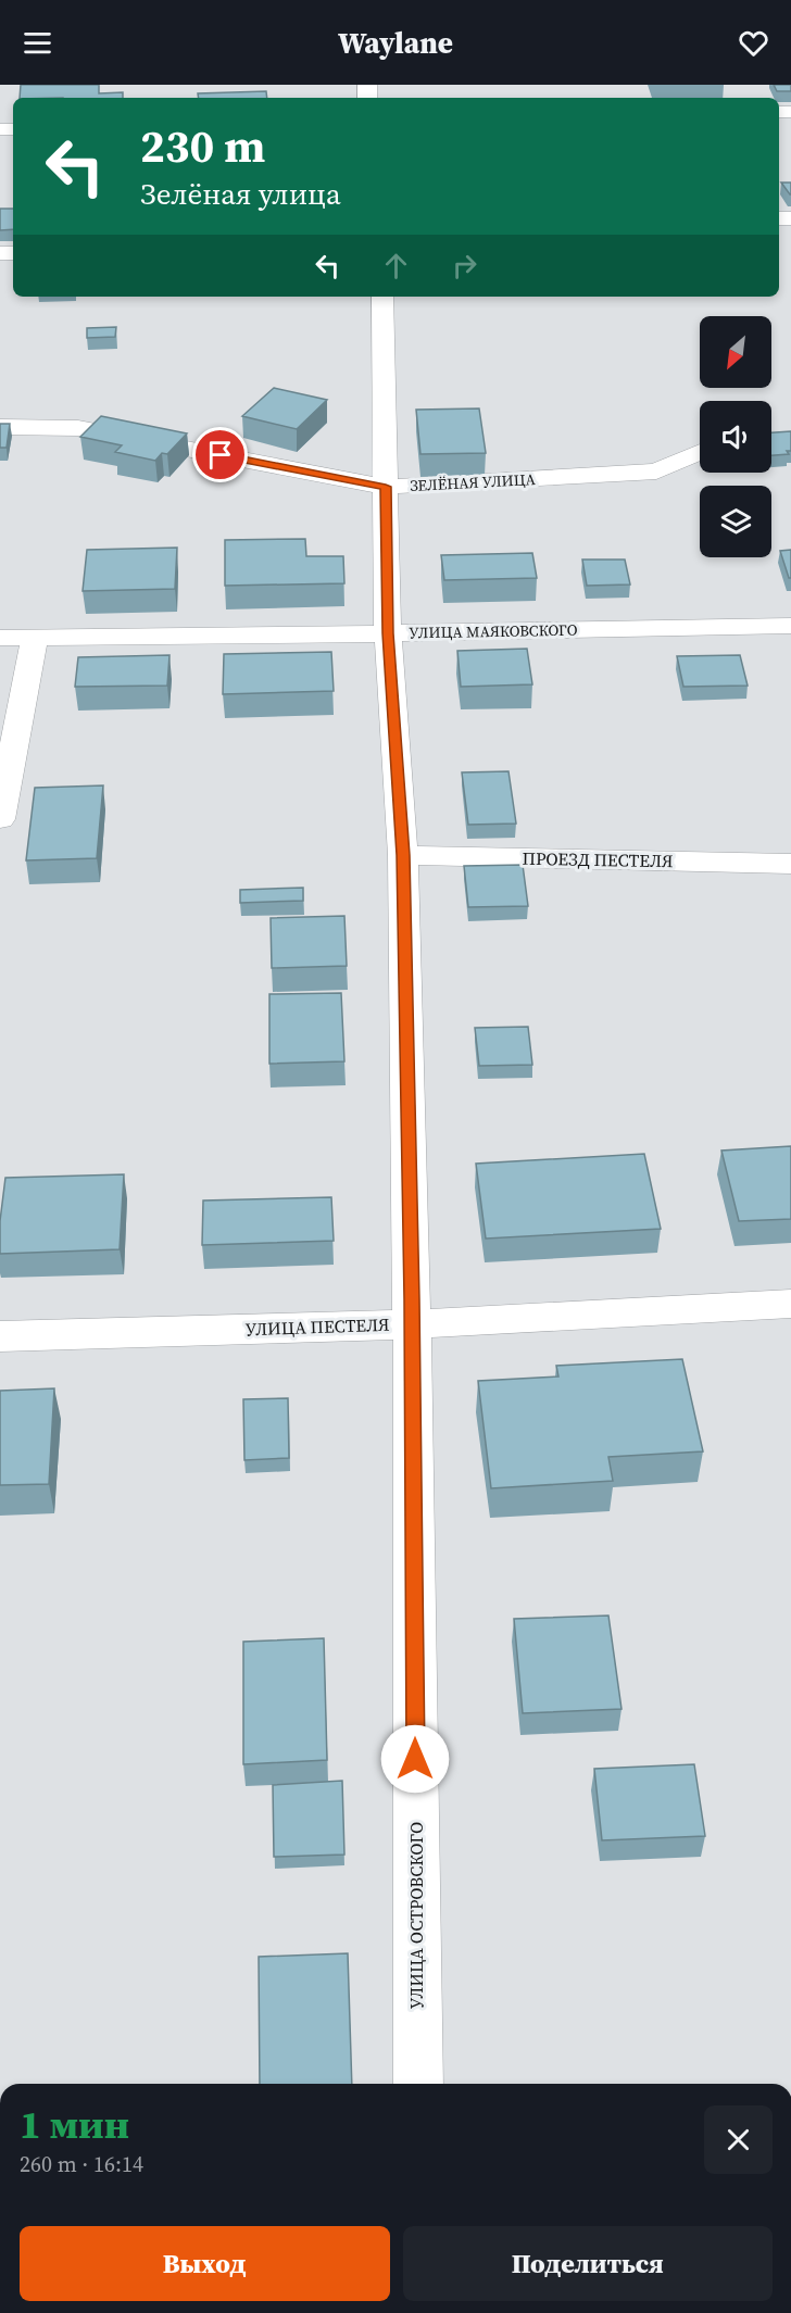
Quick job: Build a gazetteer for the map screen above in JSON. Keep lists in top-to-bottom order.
{
  "streets": {
    "street": [
      "ЗЕЛЁНАЯ УЛИЦА",
      "УЛИЦА МАЯКОВСКОГО",
      "ПРОЕЗД ПЕСТЕЛЯ",
      "УЛИЦА ПЕСТЕЛЯ",
      "УЛИЦА ОСТРОВСКОГО"
    ]
  },
  "crossings": [
    ["ЗЕЛЁНАЯ УЛИЦА", "УЛИЦА ОСТРОВСКОГО"],
    ["УЛИЦА МАЯКОВСКОГО", "УЛИЦА ОСТРОВСКОГО"],
    ["ПРОЕЗД ПЕСТЕЛЯ", "УЛИЦА ОСТРОВСКОГО"],
    ["УЛИЦА ПЕСТЕЛЯ", "УЛИЦА ОСТРОВСКОГО"]
  ],
  "north": "bottom left",
  "page": {
    "header": "Waylane",
    "turn": ["230 m", "Зелёная улица"],
    "heading": ["1 мин", "260 m · 16:14"],
    "buttons": ["Выход", "Поделиться"]
  }
}
